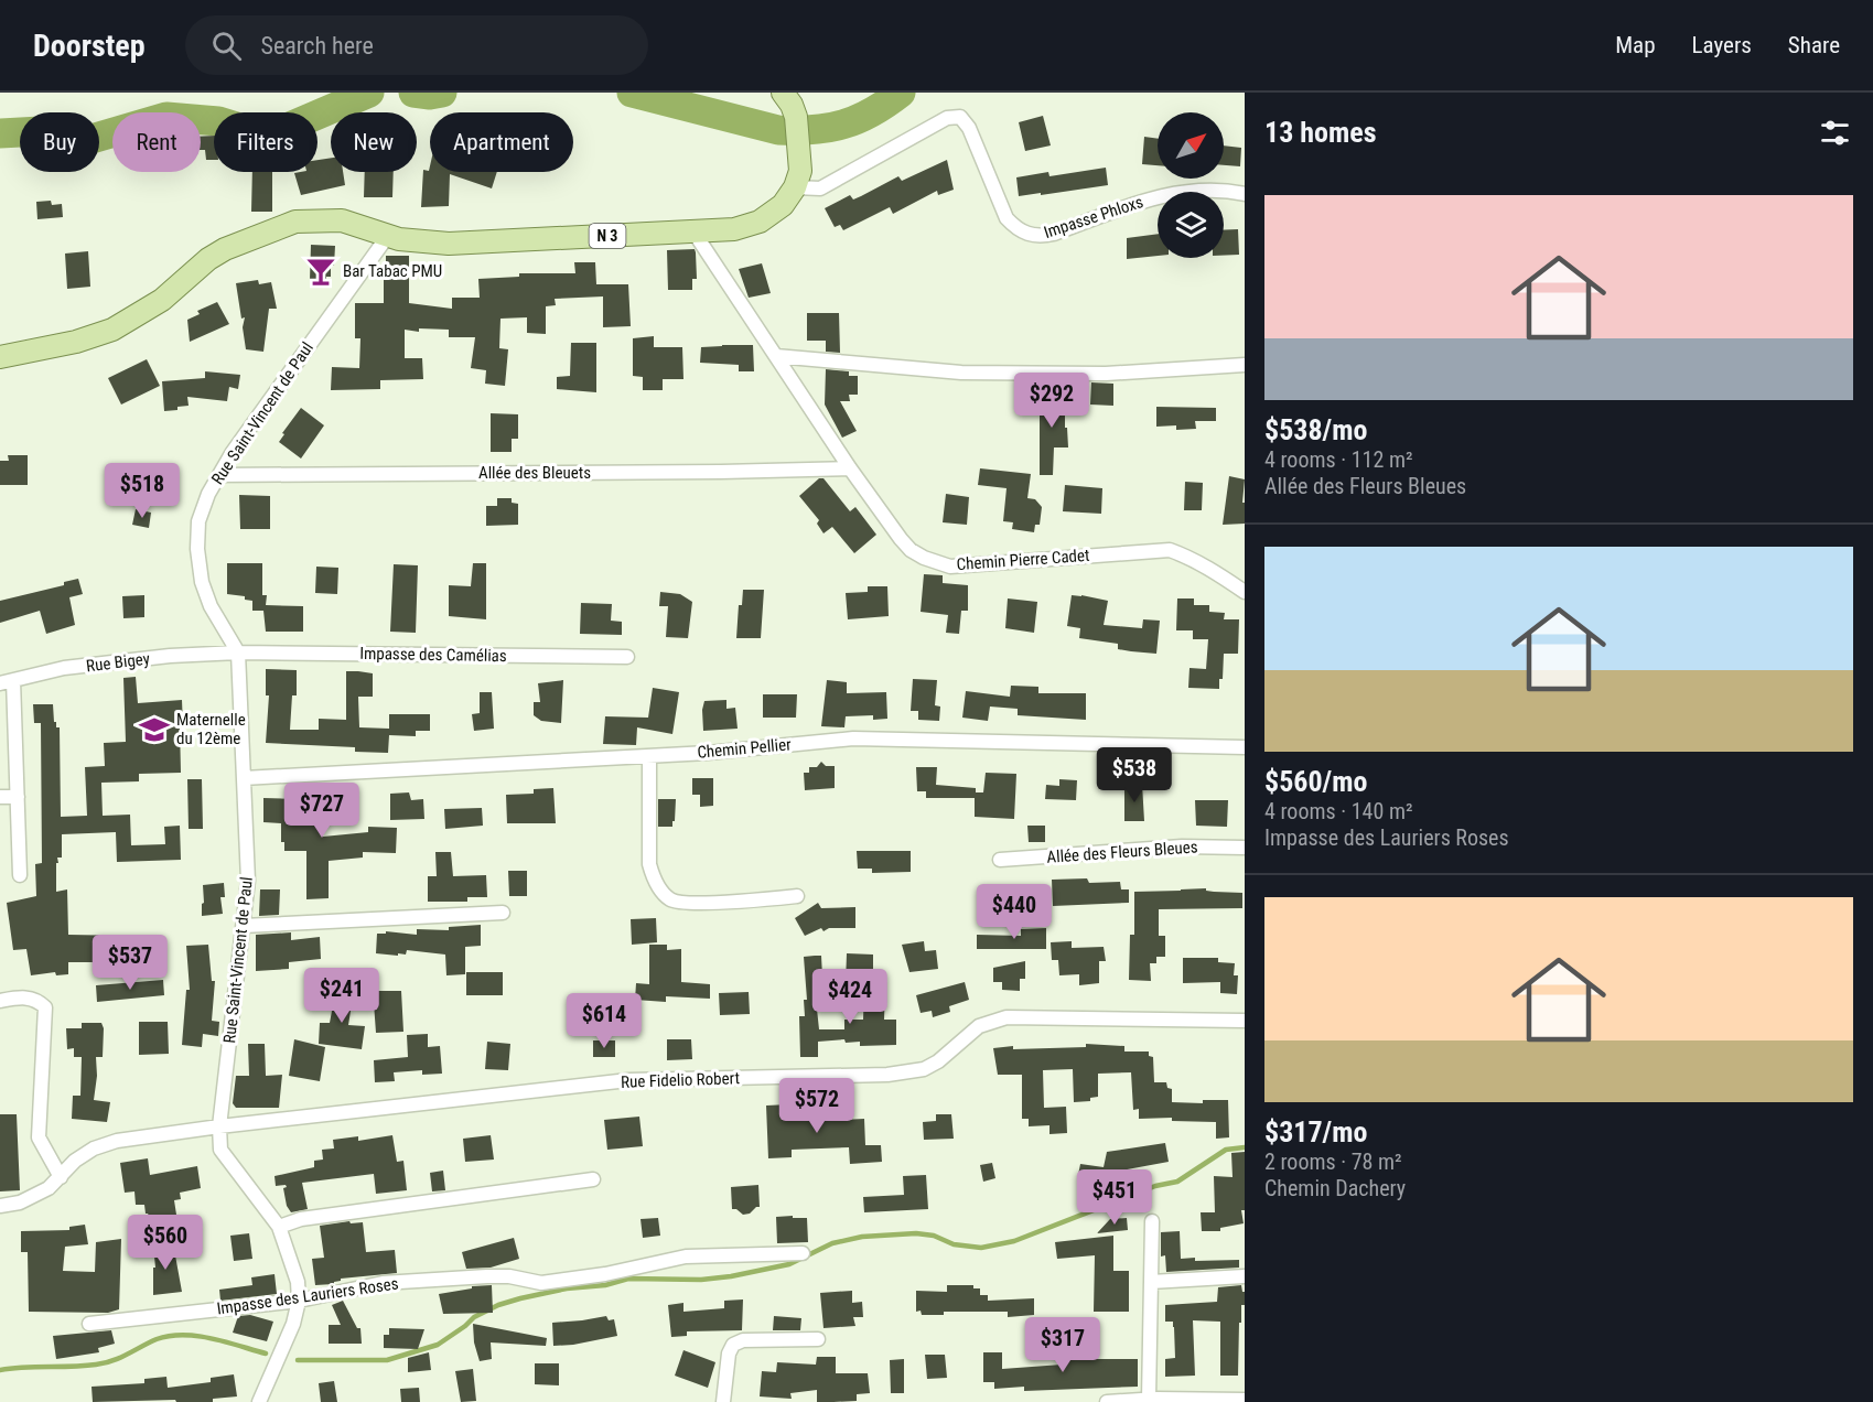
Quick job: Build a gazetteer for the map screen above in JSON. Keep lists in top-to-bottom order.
{
  "streets": {
    "main road": ["N 3"],
    "street": [
      "Impasse Phloxs",
      "Rue Saint-Vincent de Paul",
      "Allée des Bleuets",
      "Chemin Pierre Cadet",
      "Impasse des Camélias",
      "Rue Bigey",
      "Chemin Pellier",
      "Allée des Fleurs Bleues",
      "Rue Fidelio Robert",
      "Impasse des Lauriers Roses"
    ]
  },
  "crossings": [
    ["Impasse Phloxs", "N 3"],
    ["N 3", "Rue Saint-Vincent de Paul"],
    ["N 3", "Chemin Pierre Cadet"],
    ["Rue Saint-Vincent de Paul", "Allée des Bleuets"],
    ["Rue Saint-Vincent de Paul", "Impasse des Camélias"],
    ["Rue Saint-Vincent de Paul", "Rue Bigey"],
    ["Rue Saint-Vincent de Paul", "Chemin Pellier"],
    ["Rue Saint-Vincent de Paul", "Rue Fidelio Robert"],
    ["Rue Saint-Vincent de Paul", "Impasse des Lauriers Roses"],
    ["Allée des Bleuets", "Chemin Pierre Cadet"],
    ["Impasse des Camélias", "Rue Bigey"]
  ],
  "places": {
    "bar": ["Bar Tabac PMU"],
    "school or university": ["Maternelle du 12ème"]
  },
  "north": "top right",
  "page": {
    "header": "Doorstep",
    "search": "Search here",
    "nav": ["Map", "Layers", "Share"],
    "heading": "13 homes",
    "chip": [
      "Buy",
      "Rent",
      "Filters",
      "New",
      "Apartment"
    ],
    "list": [
      {
        "name": "$538/mo",
        "note": "4 rooms · 112 m² · Allée des Fleurs Bleues"
      },
      {
        "name": "$560/mo",
        "note": "4 rooms · 140 m² · Impasse des Lauriers Roses"
      },
      {
        "name": "$317/mo",
        "note": "2 rooms · 78 m² · Chemin Dachery"
      }
    ],
    "price": [
      "$292",
      "$518",
      "$538",
      "$727",
      "$440",
      "$537",
      "$241",
      "$424",
      "$614",
      "$572",
      "$451",
      "$560",
      "$317"
    ]
  }
}
